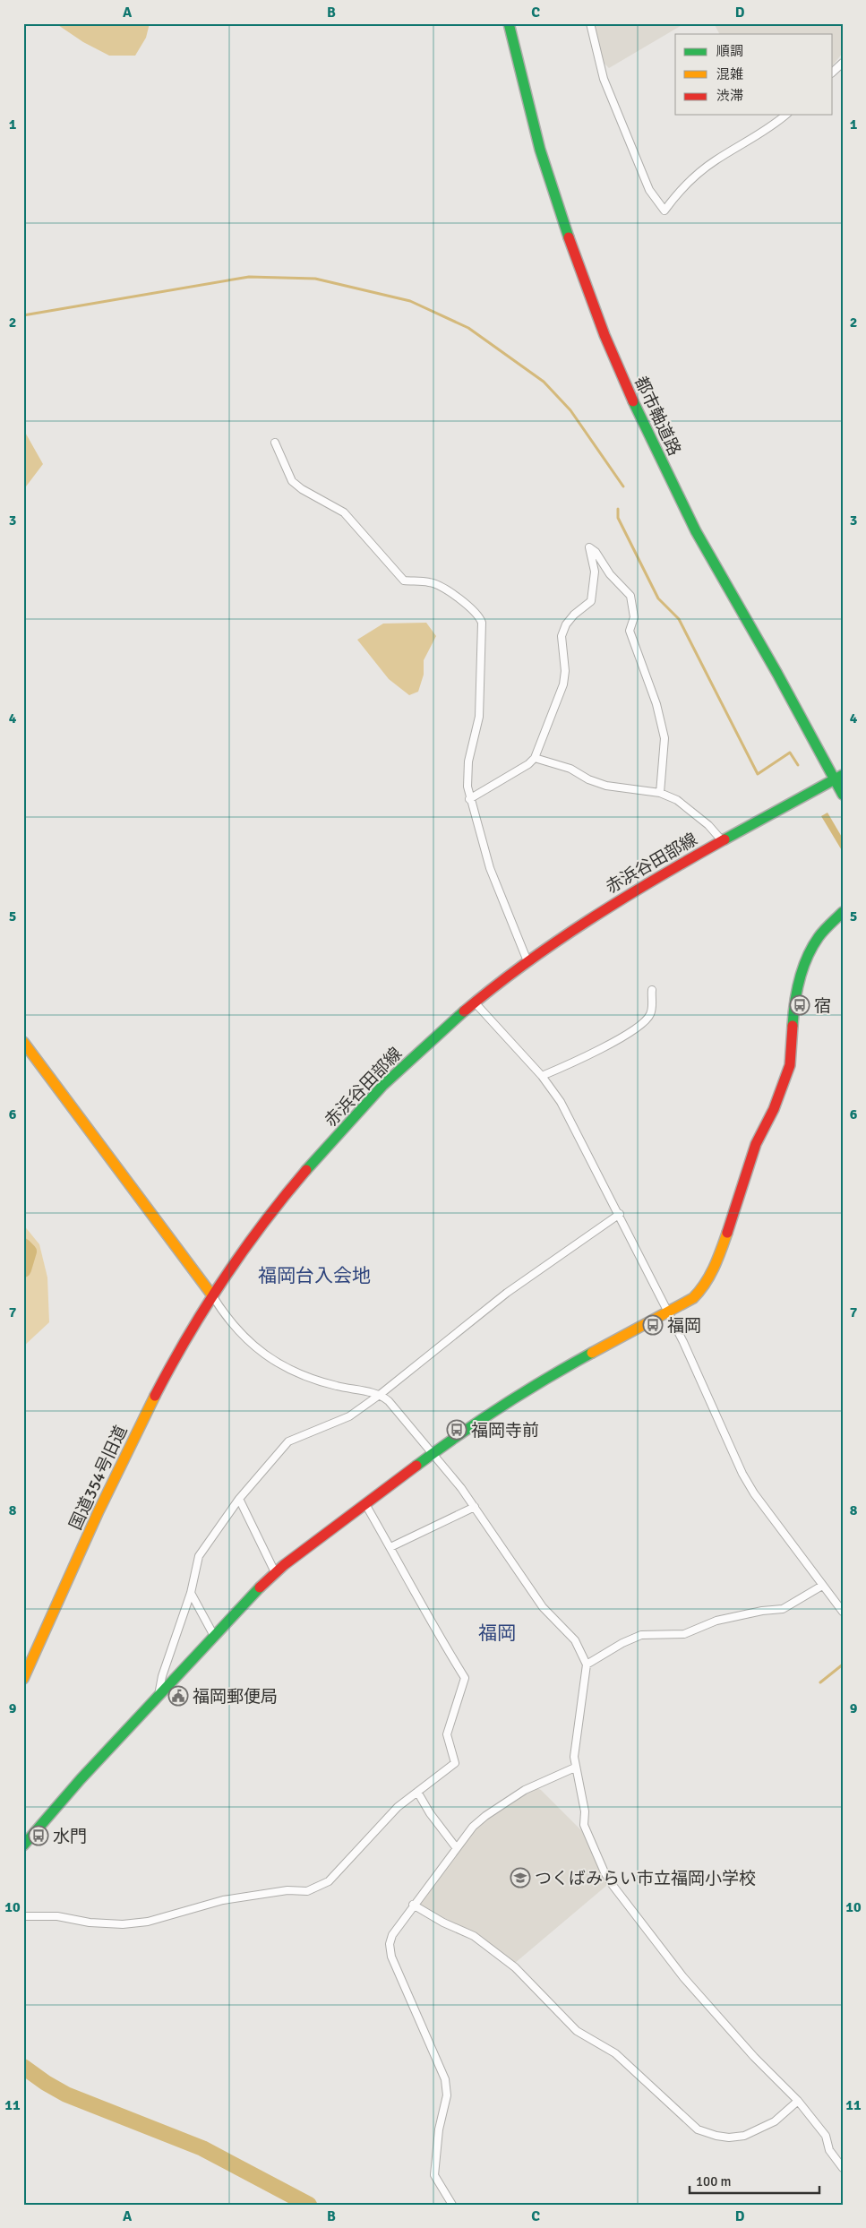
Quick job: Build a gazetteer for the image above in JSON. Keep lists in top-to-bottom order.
{
  "streets": {
    "main road": ["都市軸道路", "赤浜谷田部線", "国道354号旧道"]
  },
  "crossings": [
    ["都市軸道路", "赤浜谷田部線"],
    ["赤浜谷田部線", "国道354号旧道"]
  ],
  "districts": ["福岡台入会地", "福岡"],
  "places": {
    "bus stop": [
      "宿",
      "福岡",
      "福岡寺前",
      "水門"
    ],
    "public building": ["福岡郵便局"],
    "school or university": ["つくばみらい市立福岡小学校"]
  },
  "legend": ["順調", "混雑", "渋滞"],
  "scale_bar": "100 m",
  "grid": {
    "columns": [
      "A",
      "B",
      "C",
      "D"
    ],
    "rows": [
      "1",
      "2",
      "3",
      "4",
      "5",
      "6",
      "7",
      "8",
      "9",
      "10",
      "11"
    ]
  }
}
